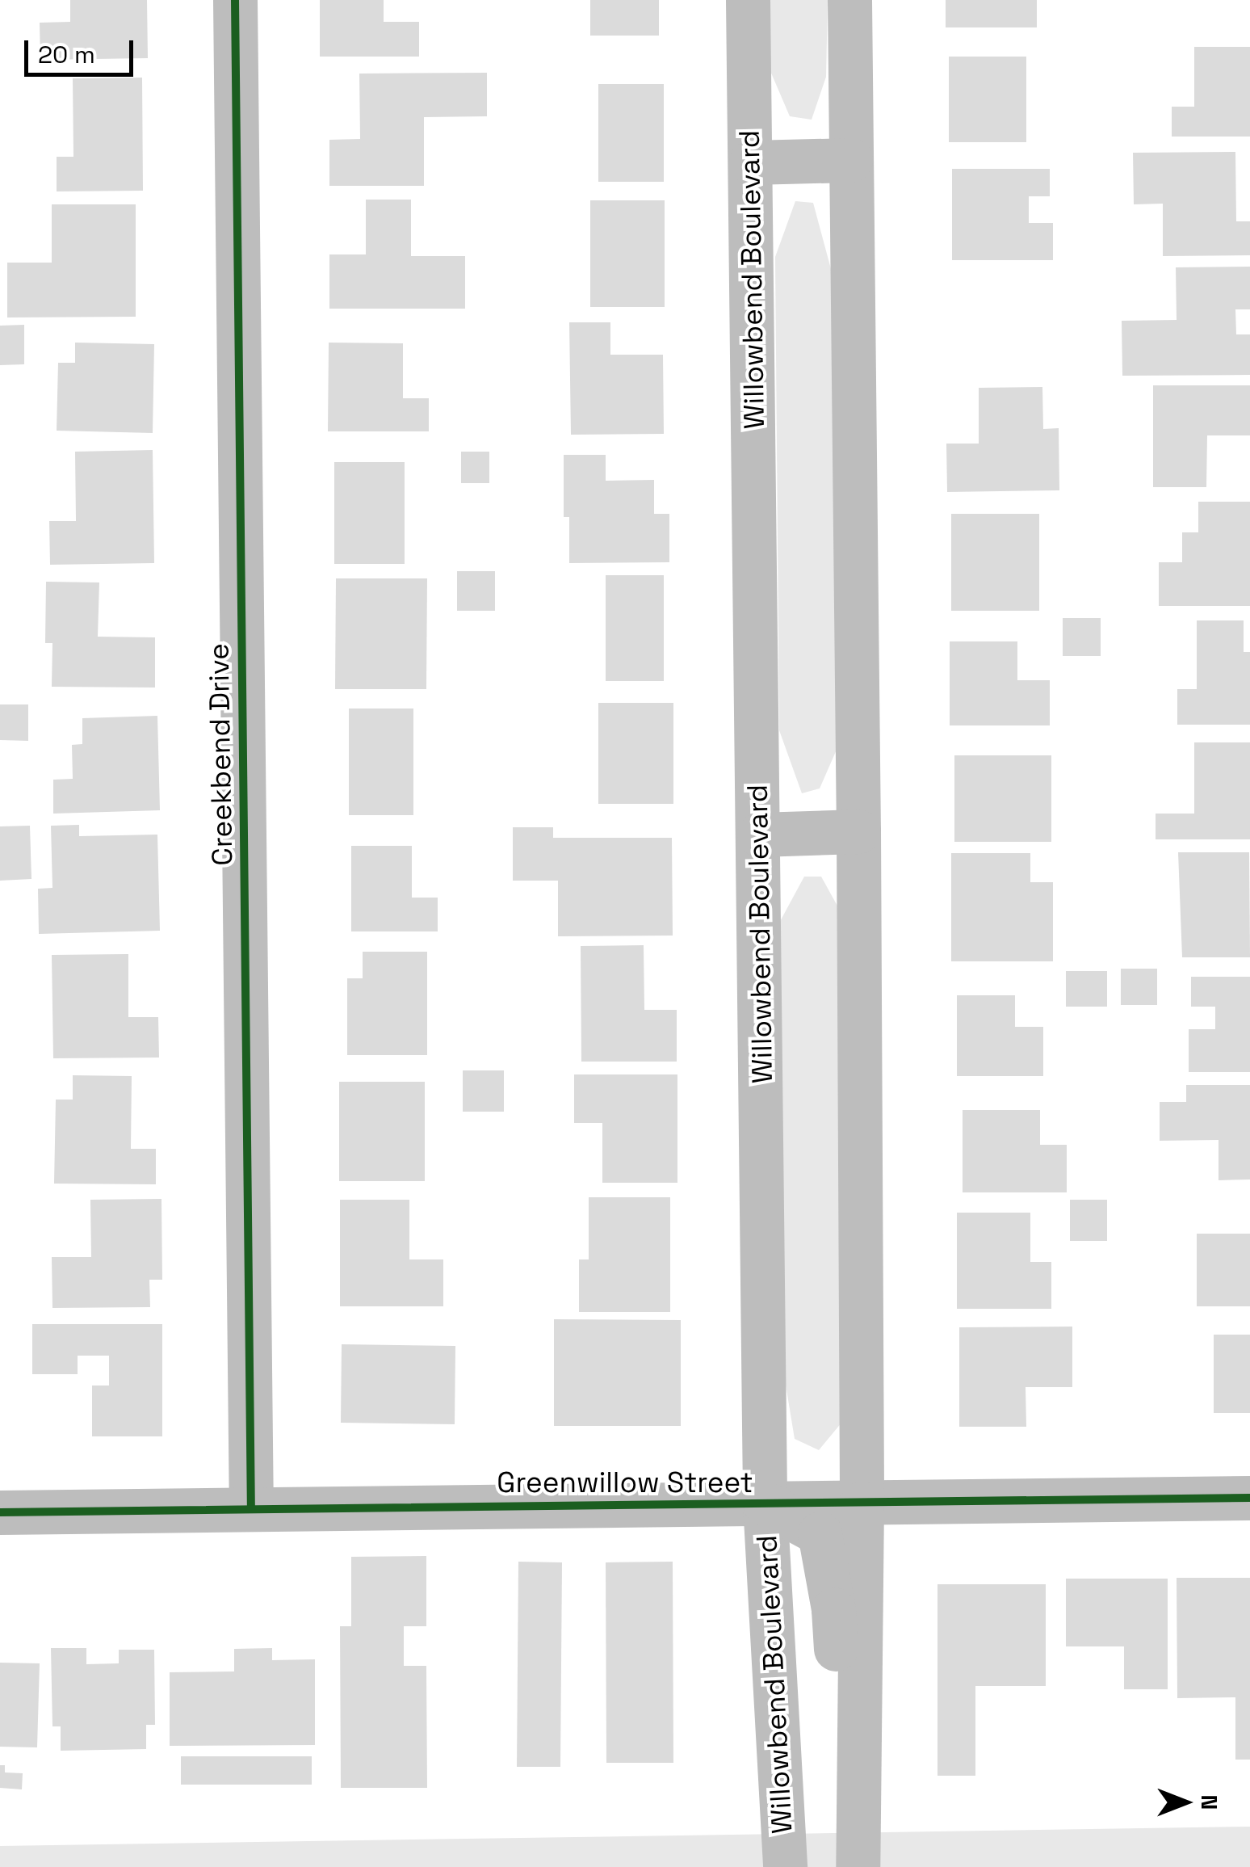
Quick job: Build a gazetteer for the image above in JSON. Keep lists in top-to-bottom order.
{
  "streets": {
    "main road": ["Willowbend Boulevard", "Creekbend Drive", "Greenwillow Street"]
  },
  "crossings": [
    ["Willowbend Boulevard", "Greenwillow Street"],
    ["Creekbend Drive", "Greenwillow Street"]
  ],
  "scale_bar": "20 m",
  "north": "right"
}
